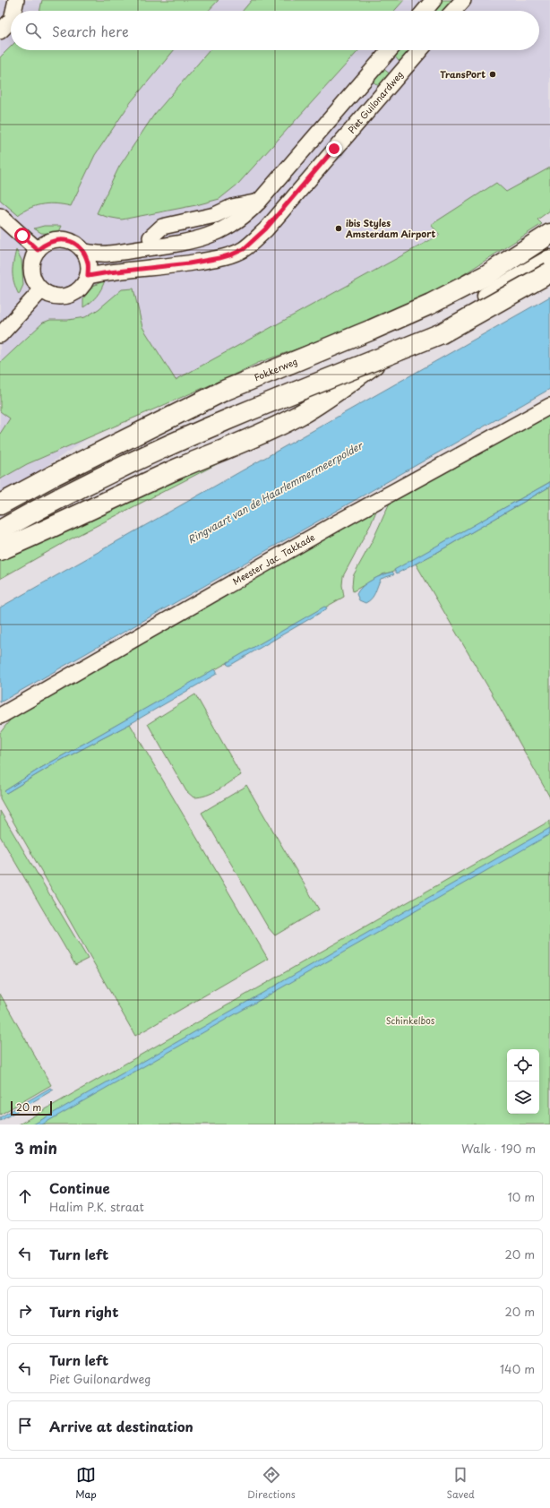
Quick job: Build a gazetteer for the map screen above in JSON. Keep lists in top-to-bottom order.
{
  "streets": {
    "main road": ["Fokkerweg"],
    "street": ["Piet Guilonardweg", "Meester Jac. Takkade"]
  },
  "water": ["Ringvaart van de Haarlemmermeerpolder"],
  "parks": ["Schinkelbos"],
  "places": ["TransPort", "ibis Styles Amsterdam Airport"],
  "scale_bar": "20 m",
  "page": {
    "search": "Search here",
    "scale": "20 m",
    "heading": ["3 min", "Walk · 190 m"],
    "list": [
      ["Continue", "Halim P.K. straat", "10 m"],
      ["Turn left", "20 m"],
      ["Turn right", "20 m"],
      ["Turn left", "Piet Guilonardweg", "140 m"],
      "Arrive at destination"
    ],
    "nav": ["Map", "Directions", "Saved"]
  }
}
